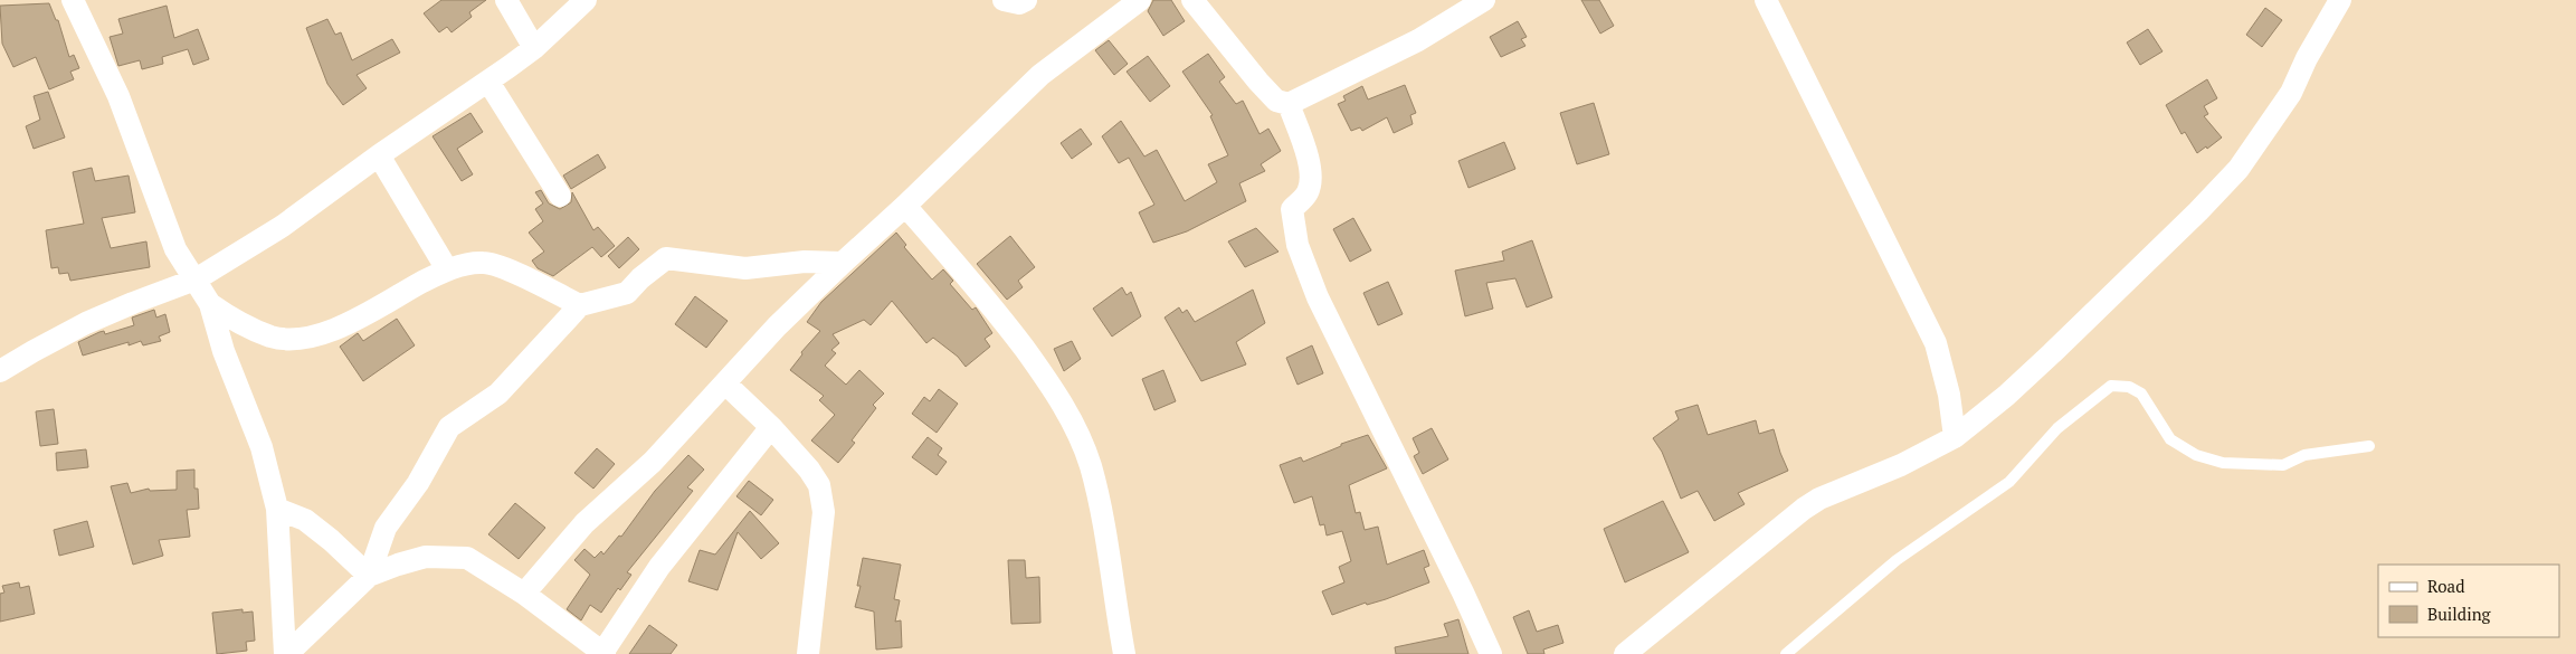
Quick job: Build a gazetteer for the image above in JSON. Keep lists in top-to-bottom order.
{
  "legend": ["Road", "Building"]
}
